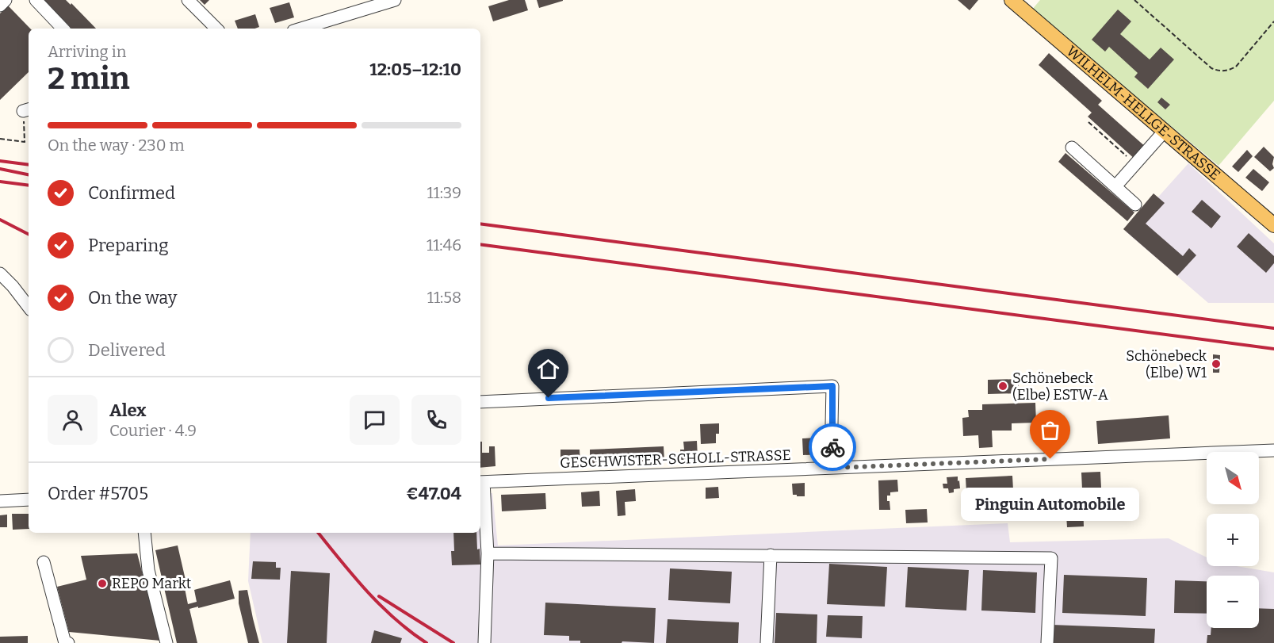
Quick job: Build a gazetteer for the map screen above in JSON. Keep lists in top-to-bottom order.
{
  "streets": {
    "main road": ["WILHELM-HELLGE-STRASSE"],
    "street": ["GESCHWISTER-SCHOLL-STRASSE"]
  },
  "places": [
    "Schönebeck (Elbe) W1",
    "Schönebeck (Elbe) ESTW-A",
    "Pinguin Automobile",
    "REPO Markt"
  ],
  "north": "bottom right",
  "page": {
    "heading": ["2 min", "Arriving in", "12:05–12:10"],
    "panel": [
      "Alex",
      "Courier · 4.9",
      "Order #5705",
      "€47.04"
    ],
    "bar": "On the way · 230 m",
    "list": [
      ["Confirmed", "11:39"],
      ["Preparing", "11:46"],
      ["On the way", "11:58"],
      "Delivered"
    ],
    "map_buttons": ["+", "−"],
    "bubble": "Pinguin Automobile"
  }
}
